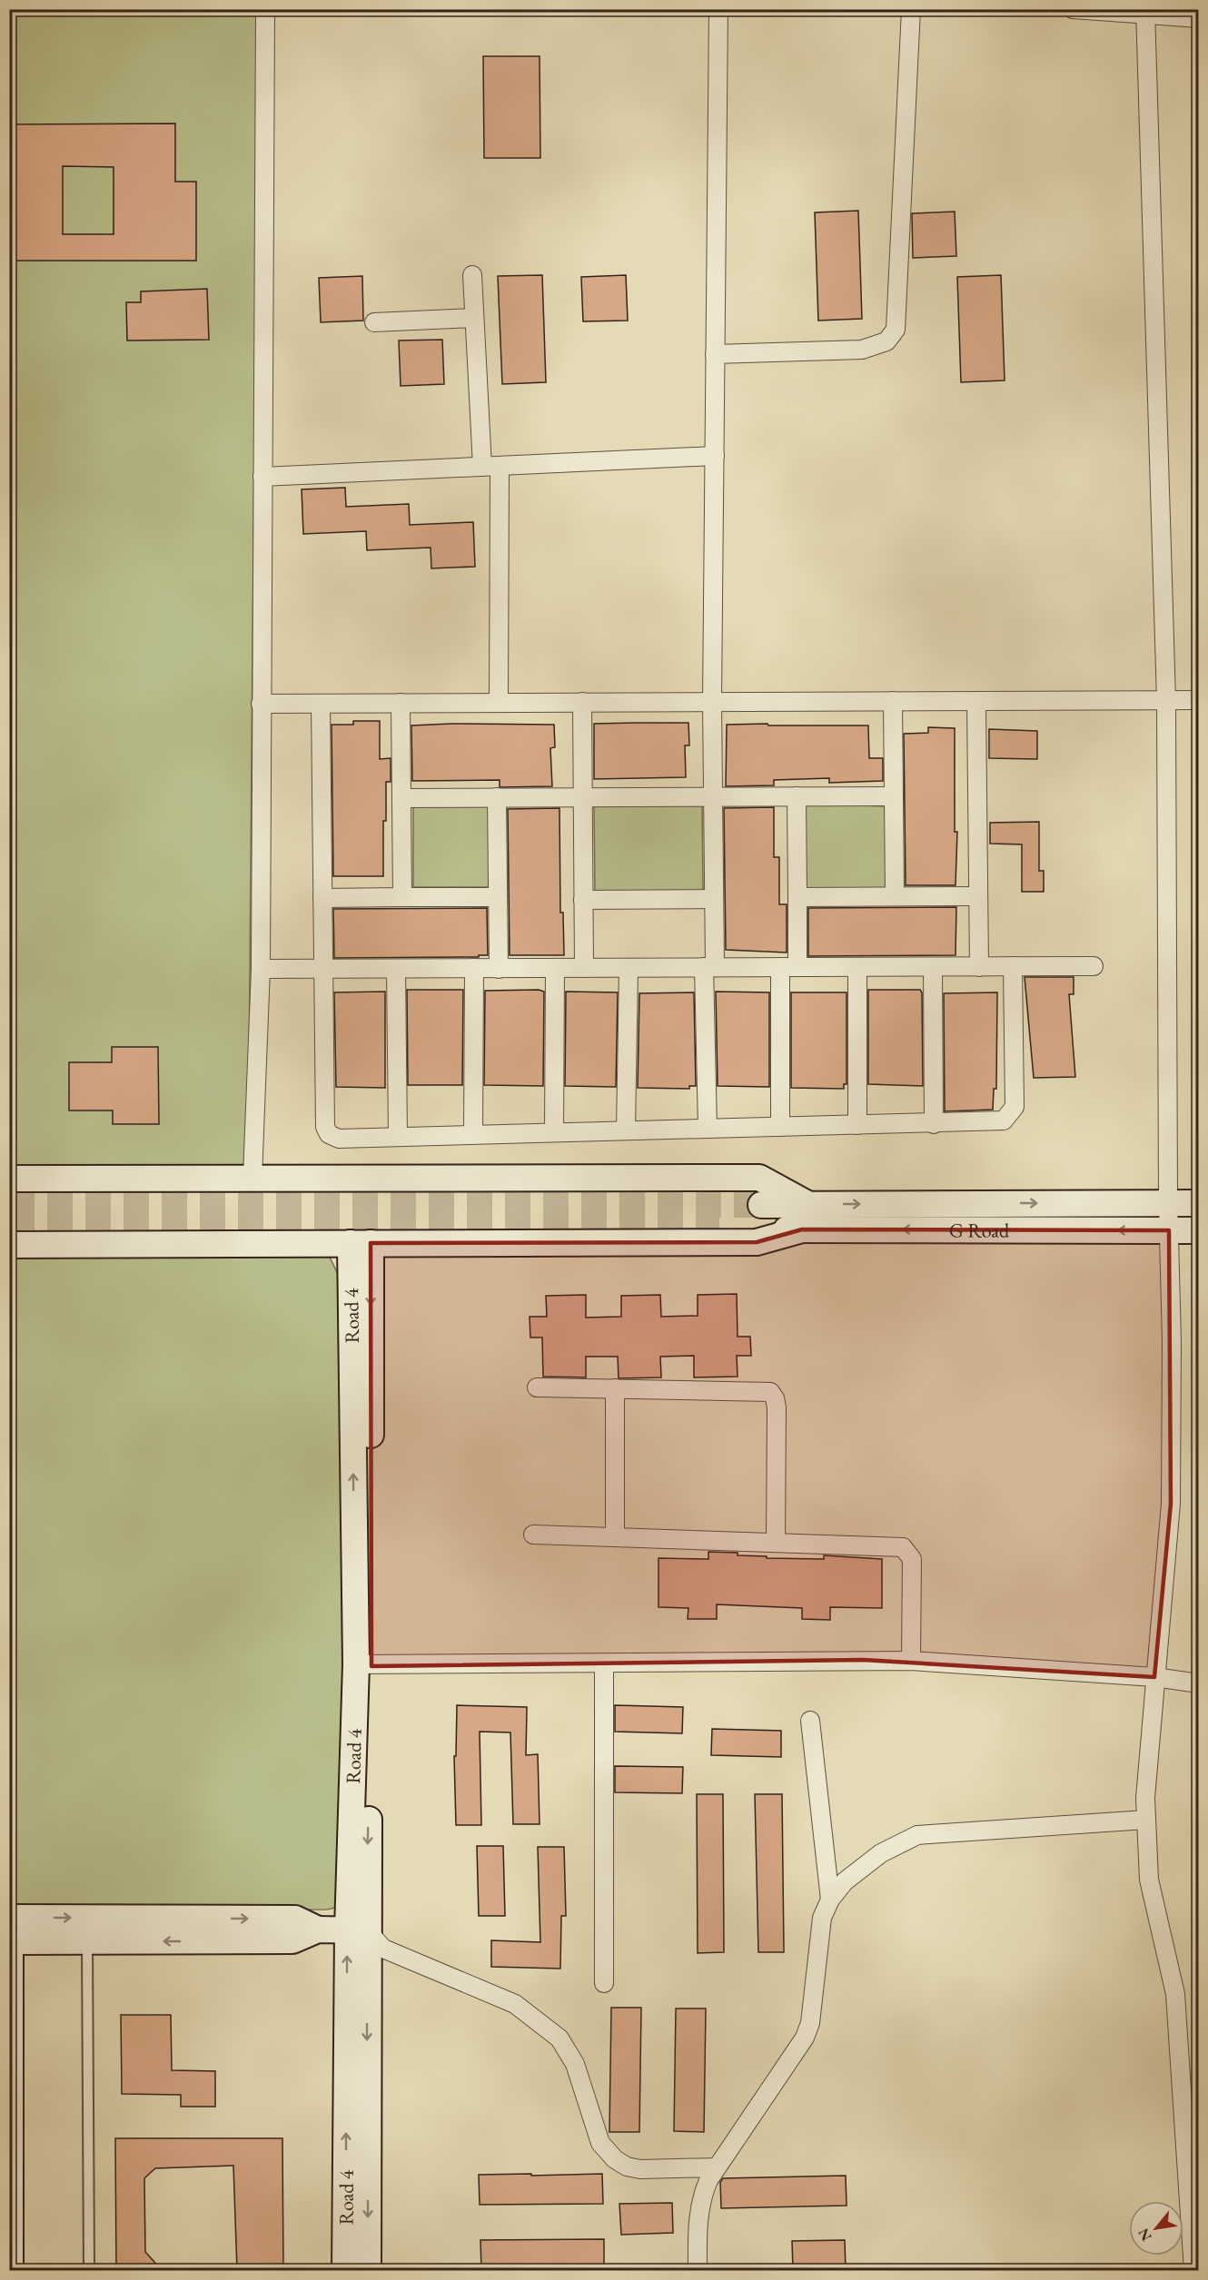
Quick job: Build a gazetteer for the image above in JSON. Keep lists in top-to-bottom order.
{
  "streets": {
    "street": ["G Road", "Road 4"]
  },
  "north": "bottom left"
}
